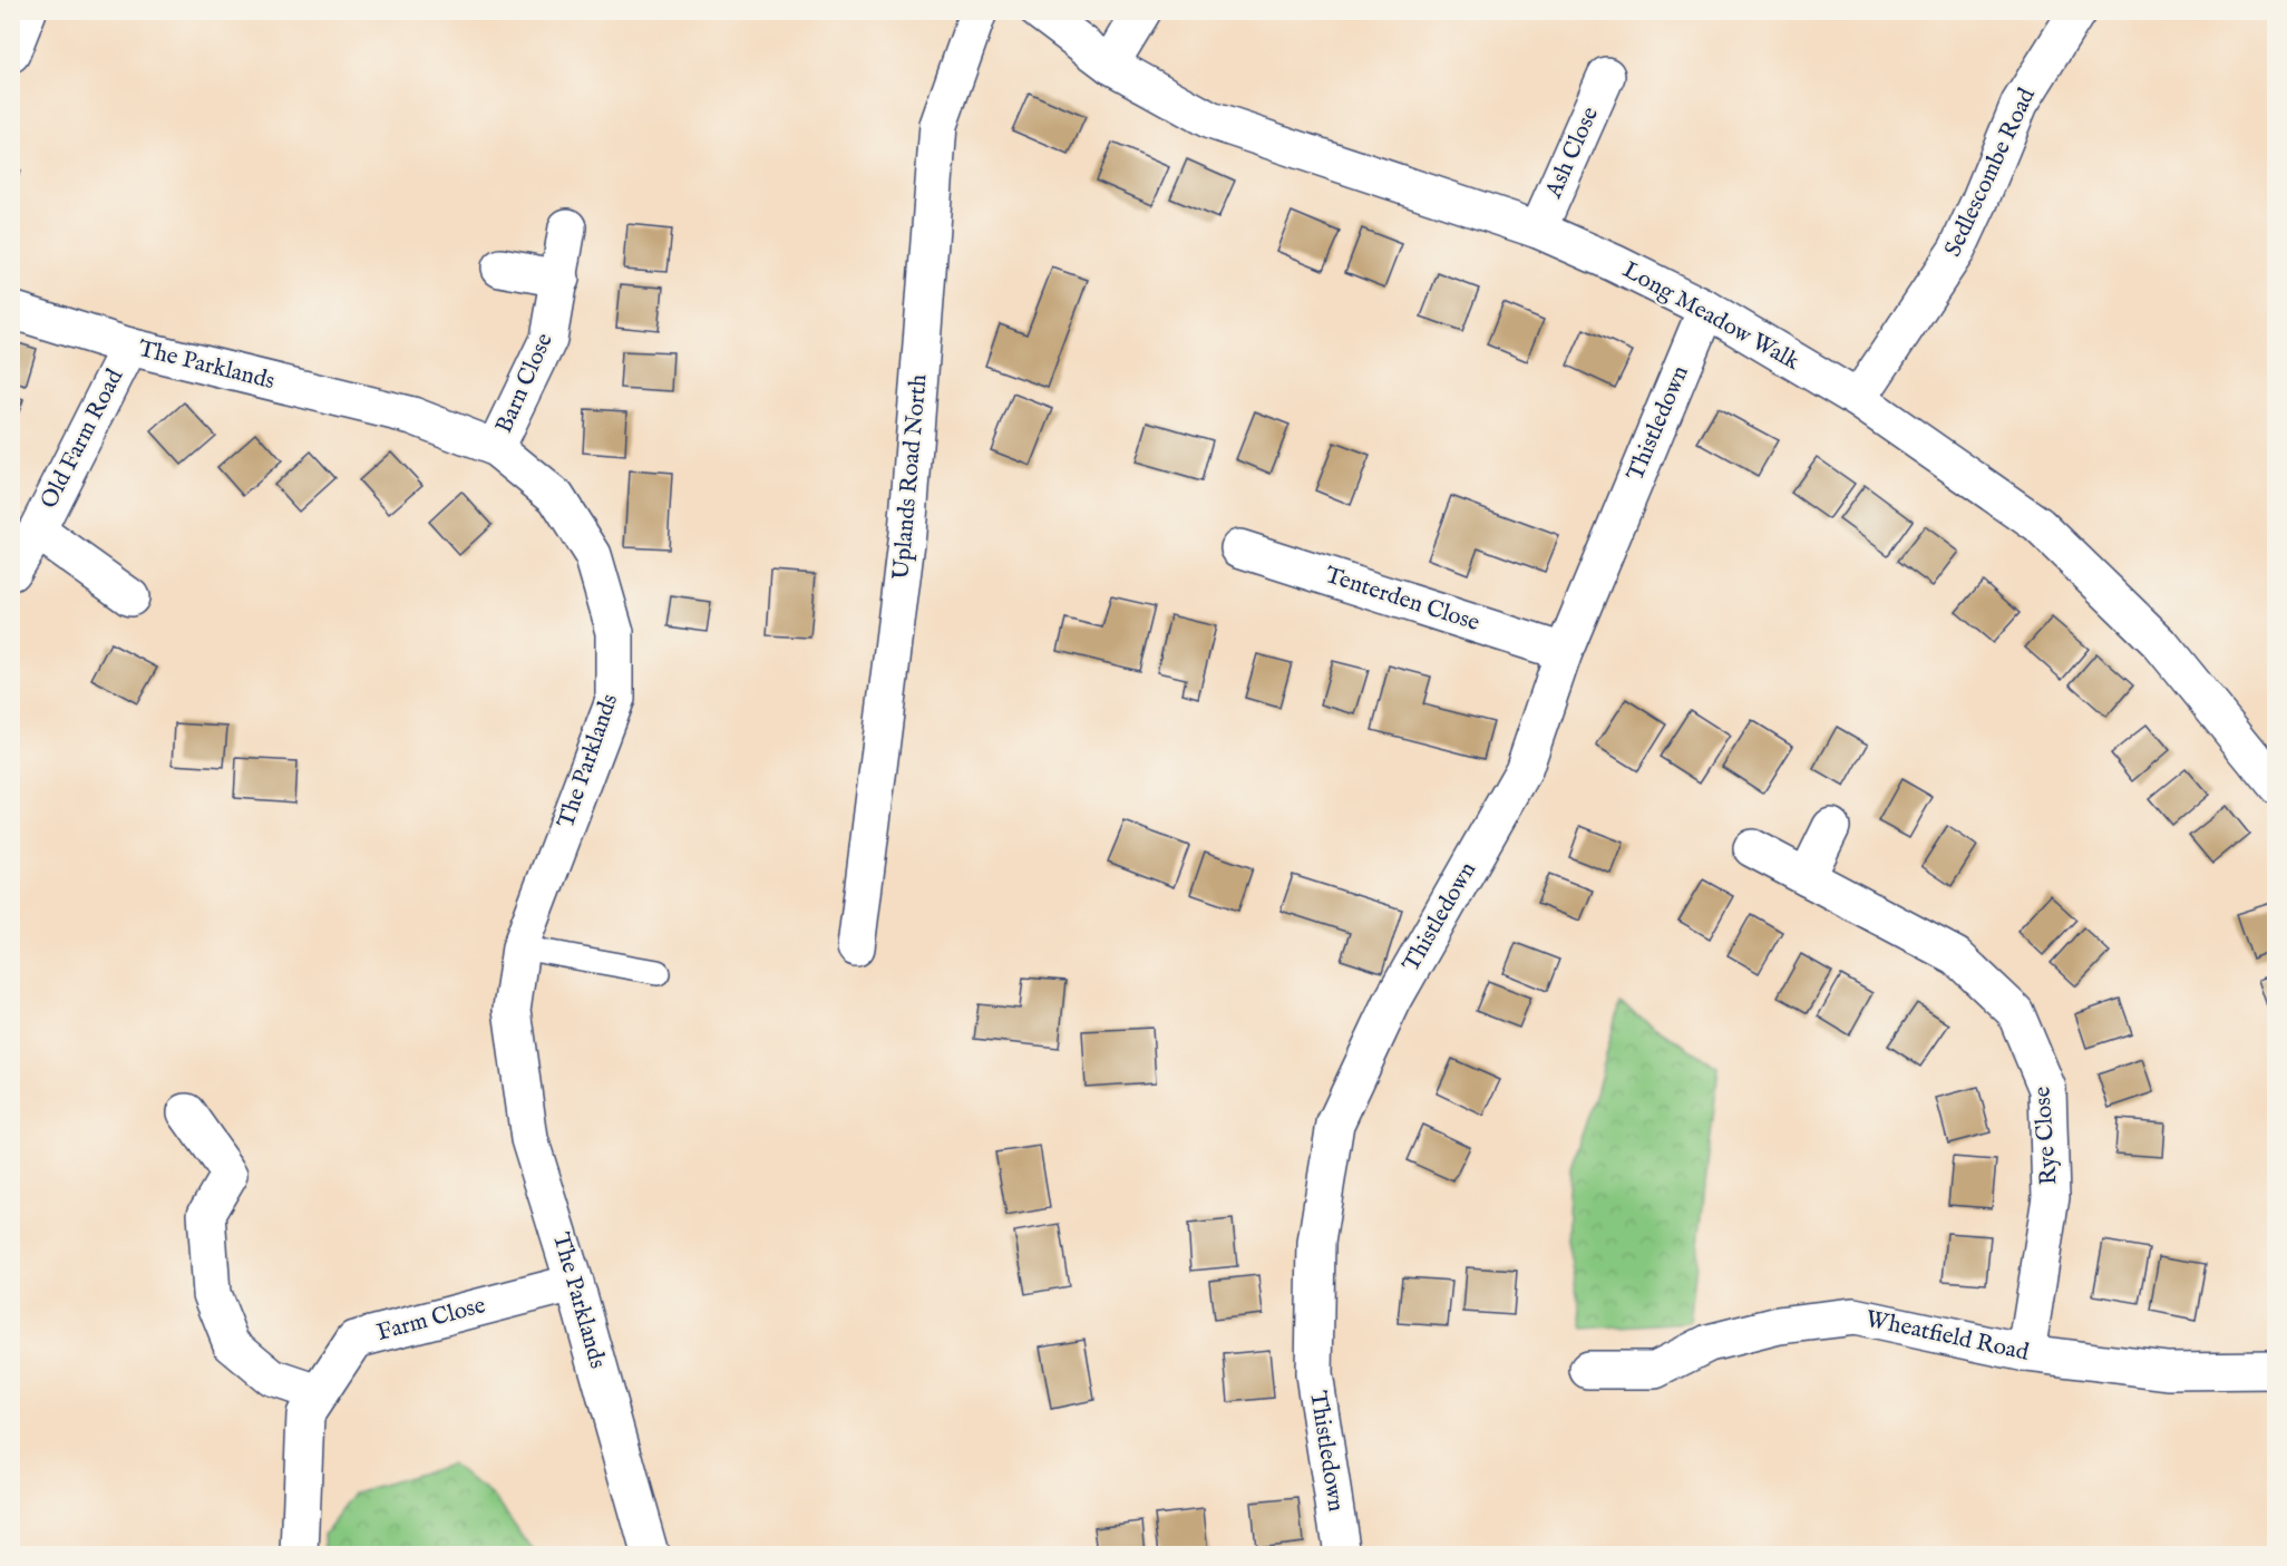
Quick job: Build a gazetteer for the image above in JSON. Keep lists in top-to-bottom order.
{
  "streets": {
    "street": [
      "Ash Close",
      "Sedlescombe Road",
      "Long Meadow Walk",
      "The Parklands",
      "Barn Close",
      "Thistledown",
      "Old Farm Road",
      "Uplands Road North",
      "Tenterden Close",
      "Rye Close",
      "Farm Close",
      "Wheatfield Road"
    ]
  },
  "crossings": [
    ["Ash Close", "Long Meadow Walk"],
    ["Sedlescombe Road", "Long Meadow Walk"],
    ["Long Meadow Walk", "Thistledown"],
    ["The Parklands", "Barn Close"],
    ["The Parklands", "Old Farm Road"],
    ["The Parklands", "Farm Close"],
    ["Thistledown", "Tenterden Close"],
    ["Rye Close", "Wheatfield Road"]
  ]
}
